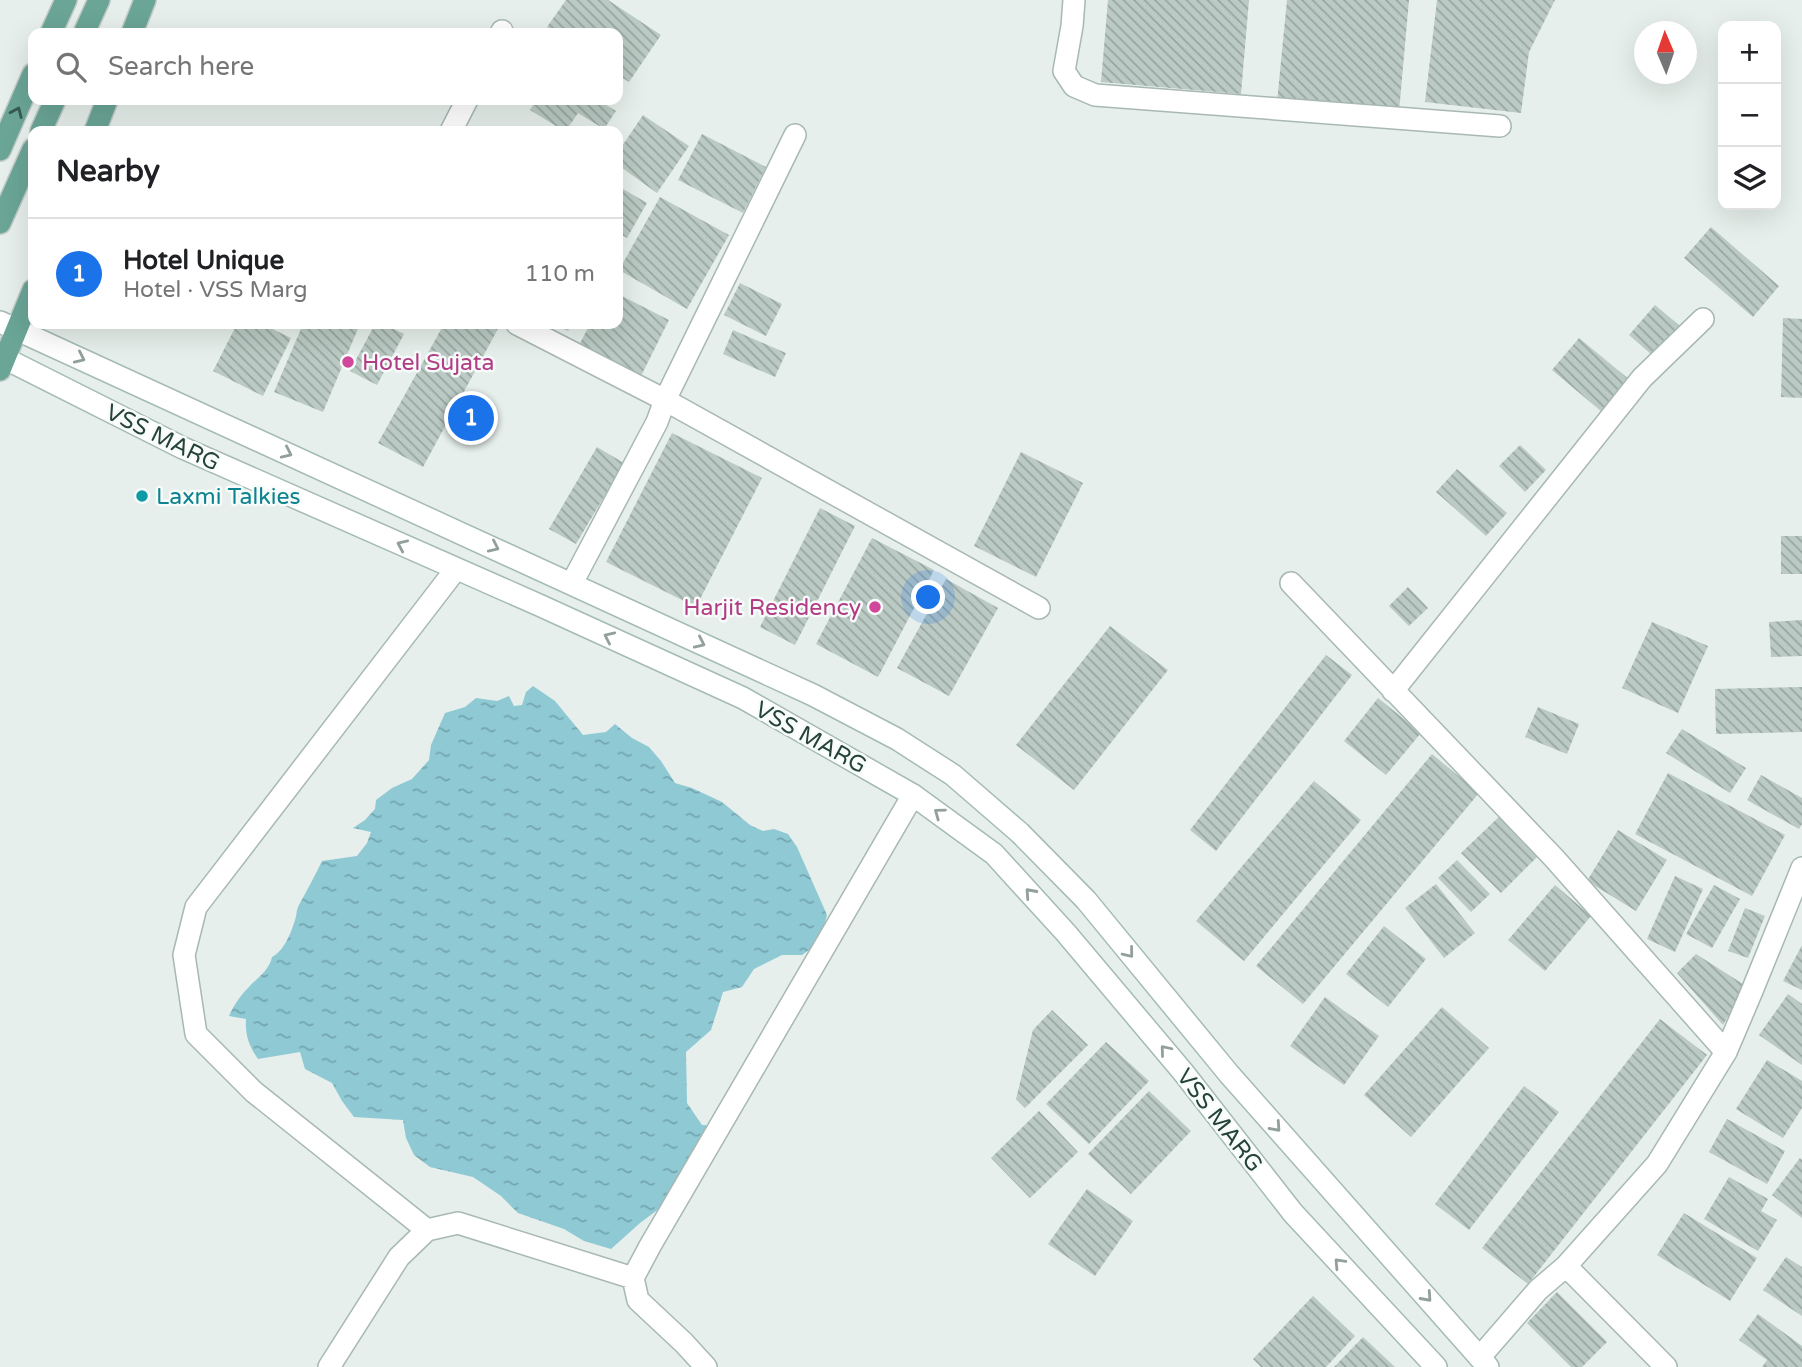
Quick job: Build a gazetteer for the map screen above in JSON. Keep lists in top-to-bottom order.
{
  "streets": {
    "street": ["VSS MARG"]
  },
  "places": ["Hotel Sujata", "Laxmi Talkies", "Harjit Residency"],
  "north": "top",
  "page": {
    "map_buttons": ["+", "−"],
    "search": "Search here",
    "heading": "Nearby",
    "list": [
      {
        "mark": "1",
        "name": "Hotel Unique",
        "note": "Hotel · VSS Marg",
        "value": "110 m"
      }
    ],
    "pins": "1"
  }
}
